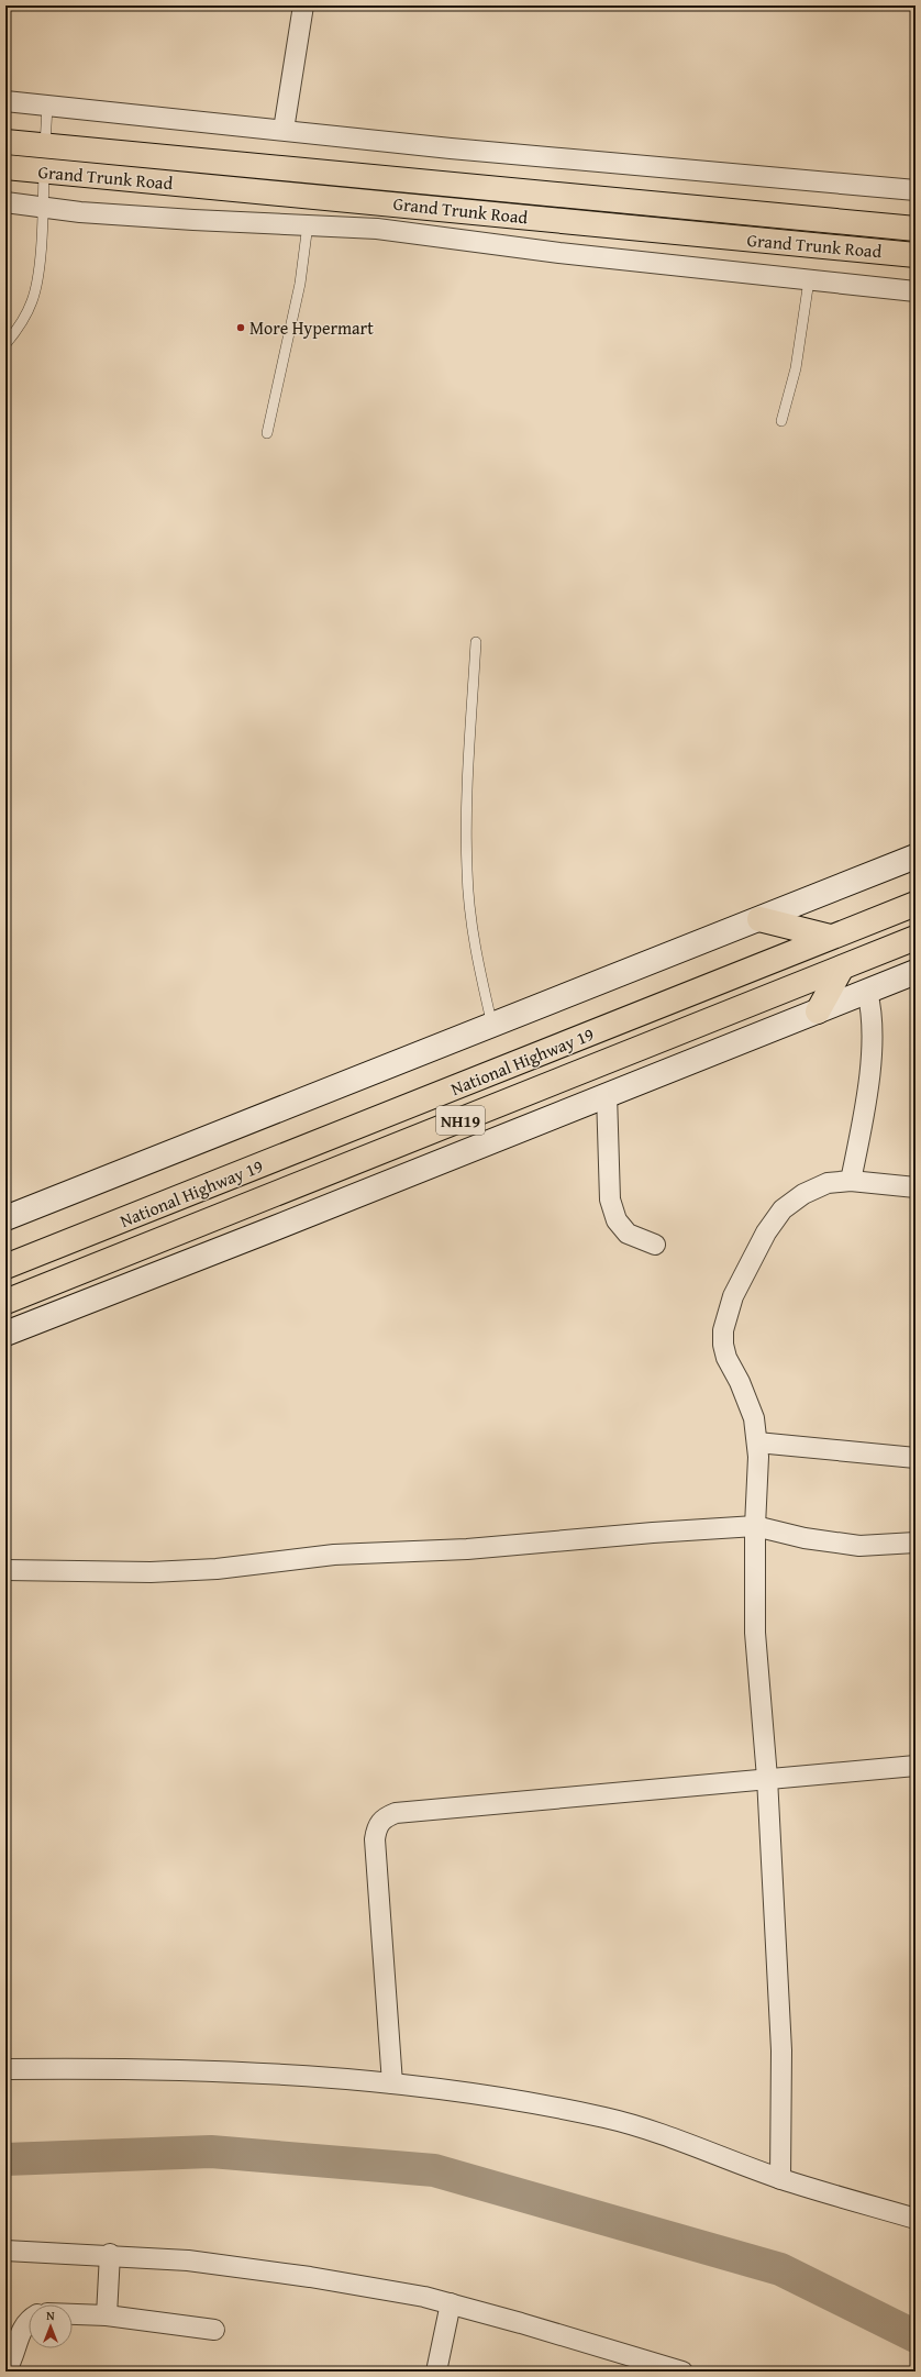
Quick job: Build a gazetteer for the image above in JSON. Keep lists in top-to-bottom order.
{
  "streets": {
    "highway": ["Grand Trunk Road", "National Highway 19", "NH19"]
  },
  "places": ["More Hypermart"],
  "north": "top"
}
